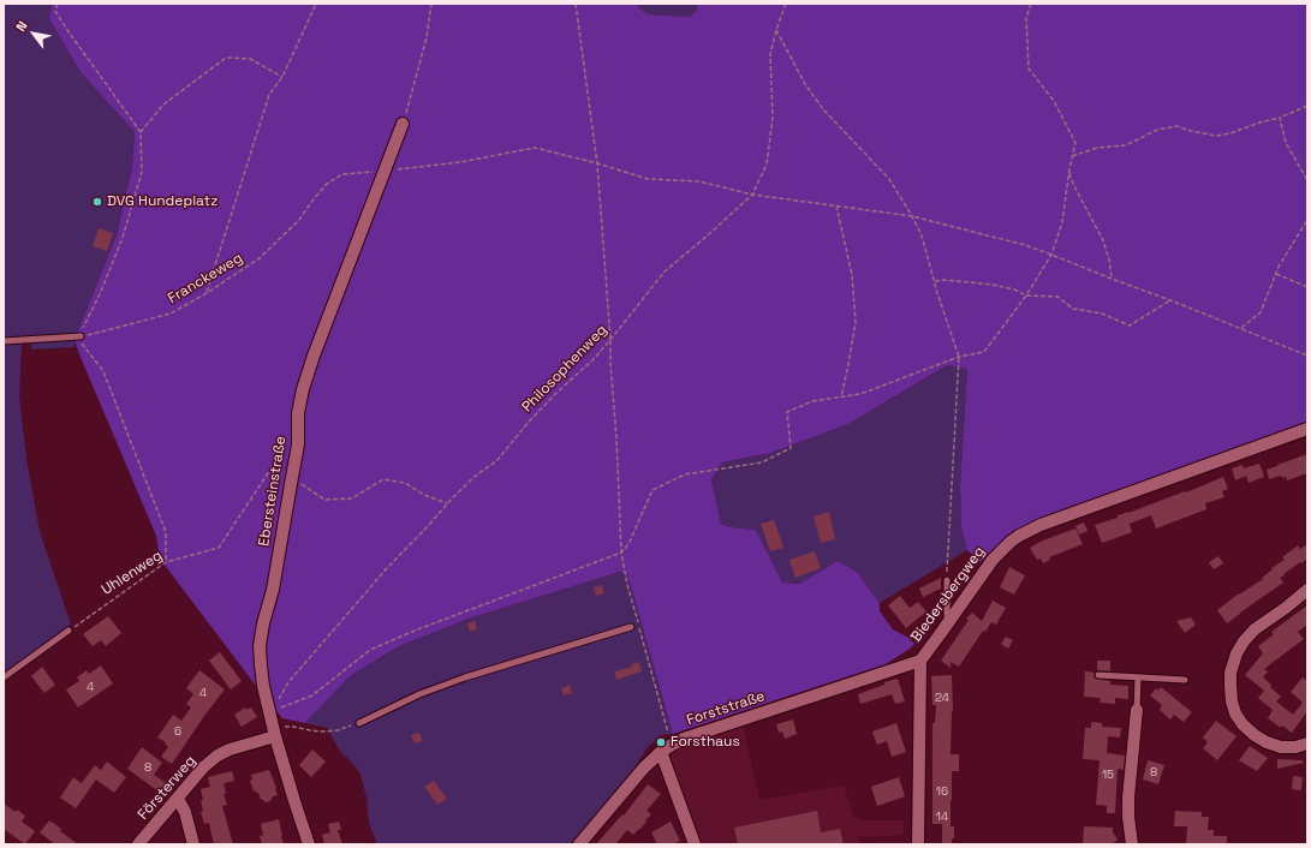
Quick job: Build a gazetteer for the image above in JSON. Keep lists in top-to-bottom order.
{
  "streets": {
    "street": [
      "Ebersteinstraße",
      "Biedersbergweg",
      "Forststraße",
      "Försterweg"
    ],
    "path": ["Franckeweg", "Philosophenweg", "Uhlenweg"]
  },
  "crossings": [
    ["Franckeweg", "Philosophenweg"],
    ["Franckeweg", "Ebersteinstraße"],
    ["Philosophenweg", "Ebersteinstraße"],
    ["Ebersteinstraße", "Uhlenweg"],
    ["Ebersteinstraße", "Försterweg"],
    ["Biedersbergweg", "Forststraße"]
  ],
  "places": ["DVG Hundeplatz", "Forsthaus"],
  "house_numbers": [
    "4",
    "4",
    "24",
    "6",
    "8",
    "8",
    "15",
    "16",
    "14"
  ],
  "north": "top left"
}
